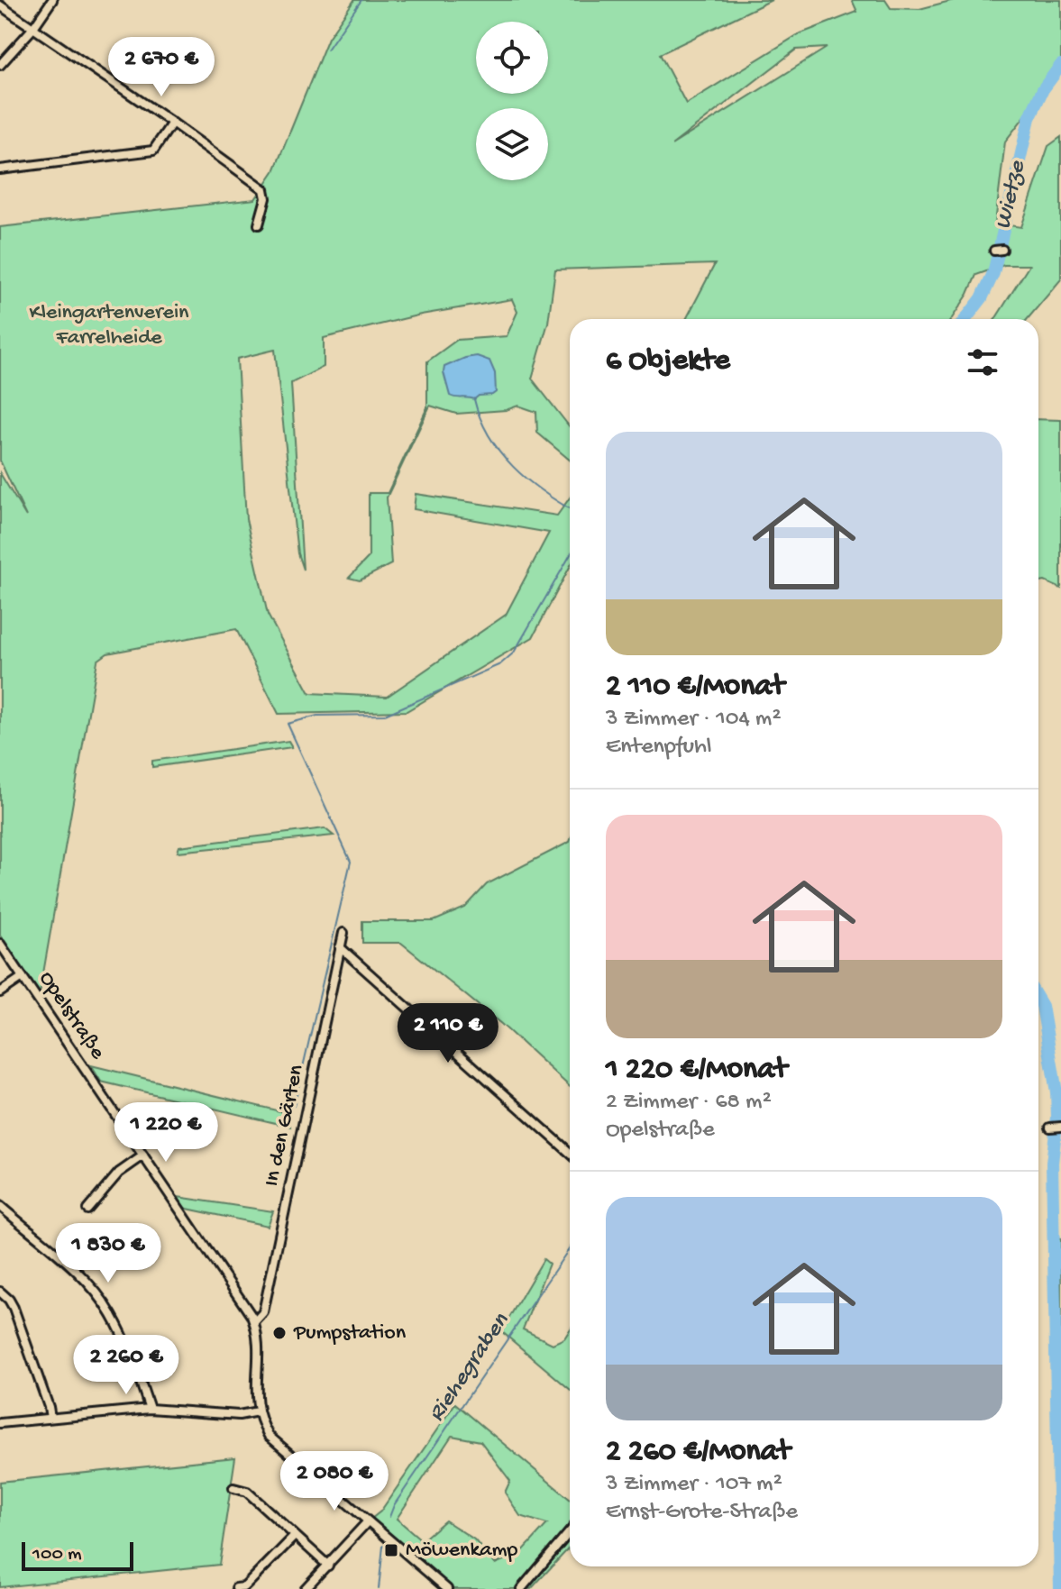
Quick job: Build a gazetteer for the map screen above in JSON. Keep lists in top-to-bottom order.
{
  "streets": {
    "street": ["Opelstraße", "In den Gärten"]
  },
  "crossings": [
    ["Opelstraße", "In den Gärten"]
  ],
  "water": ["Wietze", "Riehegraben"],
  "parks": ["Kleingartenverein Farrelheide"],
  "places": {
    "other": ["Pumpstation"],
    "transit": ["Möwenkamp"]
  },
  "scale_bar": "100 m",
  "page": {
    "price": [
      "2 670 €",
      "2 110 €",
      "1 220 €",
      "1 830 €",
      "2 260 €",
      "2 080 €"
    ],
    "heading": "6 Objekte",
    "list": [
      {
        "name": "2 110 €/Monat",
        "note": "3 Zimmer · 104 m² · Entenpfuhl"
      },
      {
        "name": "1 220 €/Monat",
        "note": "2 Zimmer · 68 m² · Opelstraße"
      },
      {
        "name": "2 260 €/Monat",
        "note": "3 Zimmer · 107 m² · Ernst-Grote-Straße"
      }
    ],
    "scale": "100 m"
  }
}
